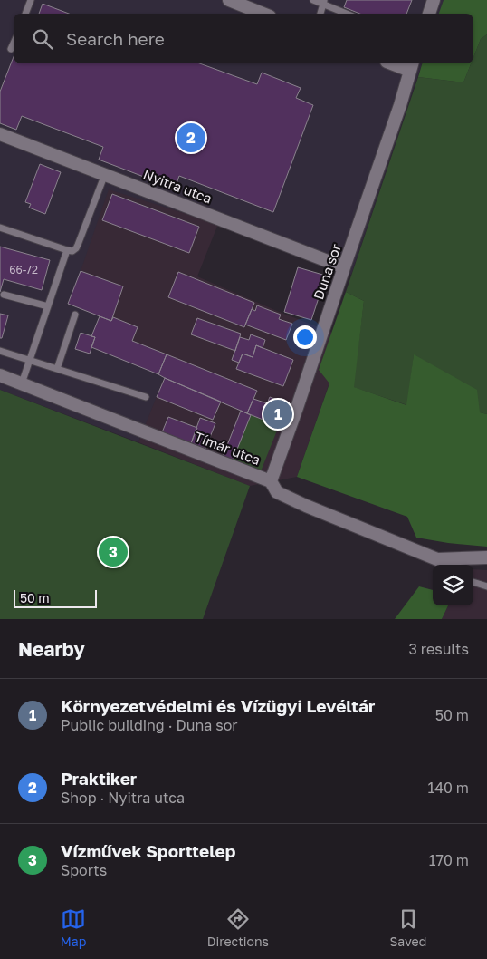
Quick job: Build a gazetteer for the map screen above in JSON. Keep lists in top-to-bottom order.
{
  "streets": {
    "street": ["Nyitra utca", "Duna sor", "Tímár utca"]
  },
  "crossings": [
    ["Nyitra utca", "Duna sor"],
    ["Duna sor", "Tímár utca"]
  ],
  "house_numbers": ["66-72"],
  "scale_bar": "50 m",
  "page": {
    "search": "Search here",
    "pins": ["2", "1", "3"],
    "scale": "50 m",
    "heading": ["Nearby", "3 results"],
    "list": [
      {
        "mark": "1",
        "name": "Környezetvédelmi és Vízügyi Levéltár",
        "note": "Public building · Duna sor",
        "value": "50 m"
      },
      {
        "mark": "2",
        "name": "Praktiker",
        "note": "Shop · Nyitra utca",
        "value": "140 m"
      },
      {
        "mark": "3",
        "name": "Vízművek Sporttelep",
        "note": "Sports",
        "value": "170 m"
      }
    ],
    "nav": ["Map", "Directions", "Saved"]
  }
}
